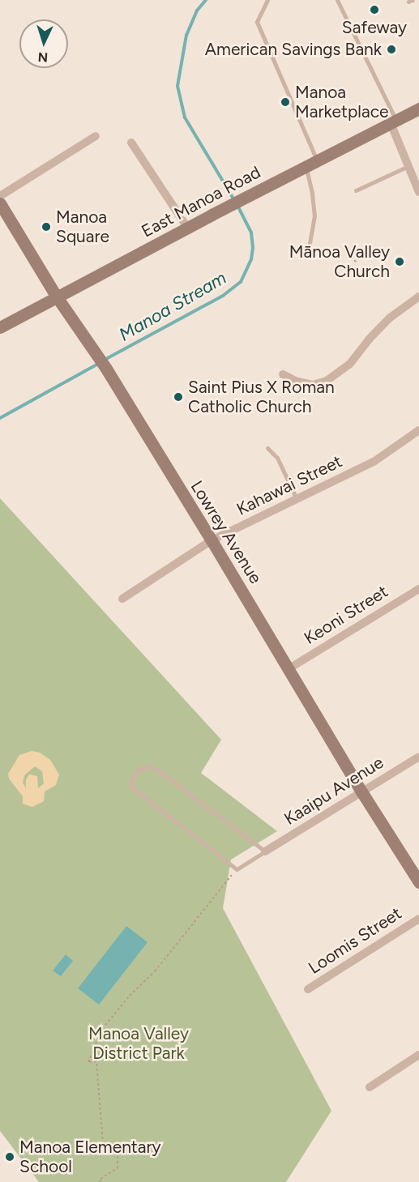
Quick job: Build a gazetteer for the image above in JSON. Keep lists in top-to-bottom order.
{
  "streets": {
    "street": [
      "East Manoa Road",
      "Kahawai Street",
      "Lowrey Avenue",
      "Keoni Street",
      "Kaaipu Avenue",
      "Loomis Street"
    ]
  },
  "crossings": [
    ["East Manoa Road", "Lowrey Avenue"],
    ["Kahawai Street", "Lowrey Avenue"],
    ["Lowrey Avenue", "Keoni Street"],
    ["Lowrey Avenue", "Kaaipu Avenue"]
  ],
  "water": ["Manoa Stream"],
  "parks": ["Manoa Valley District Park"],
  "places": [
    "Safeway",
    "American Savings Bank",
    "Manoa Marketplace",
    "Manoa Square",
    "Mānoa Valley Church",
    "Saint Pius X Roman Catholic Church",
    "Manoa Elementary School"
  ],
  "north": "bottom"
}
